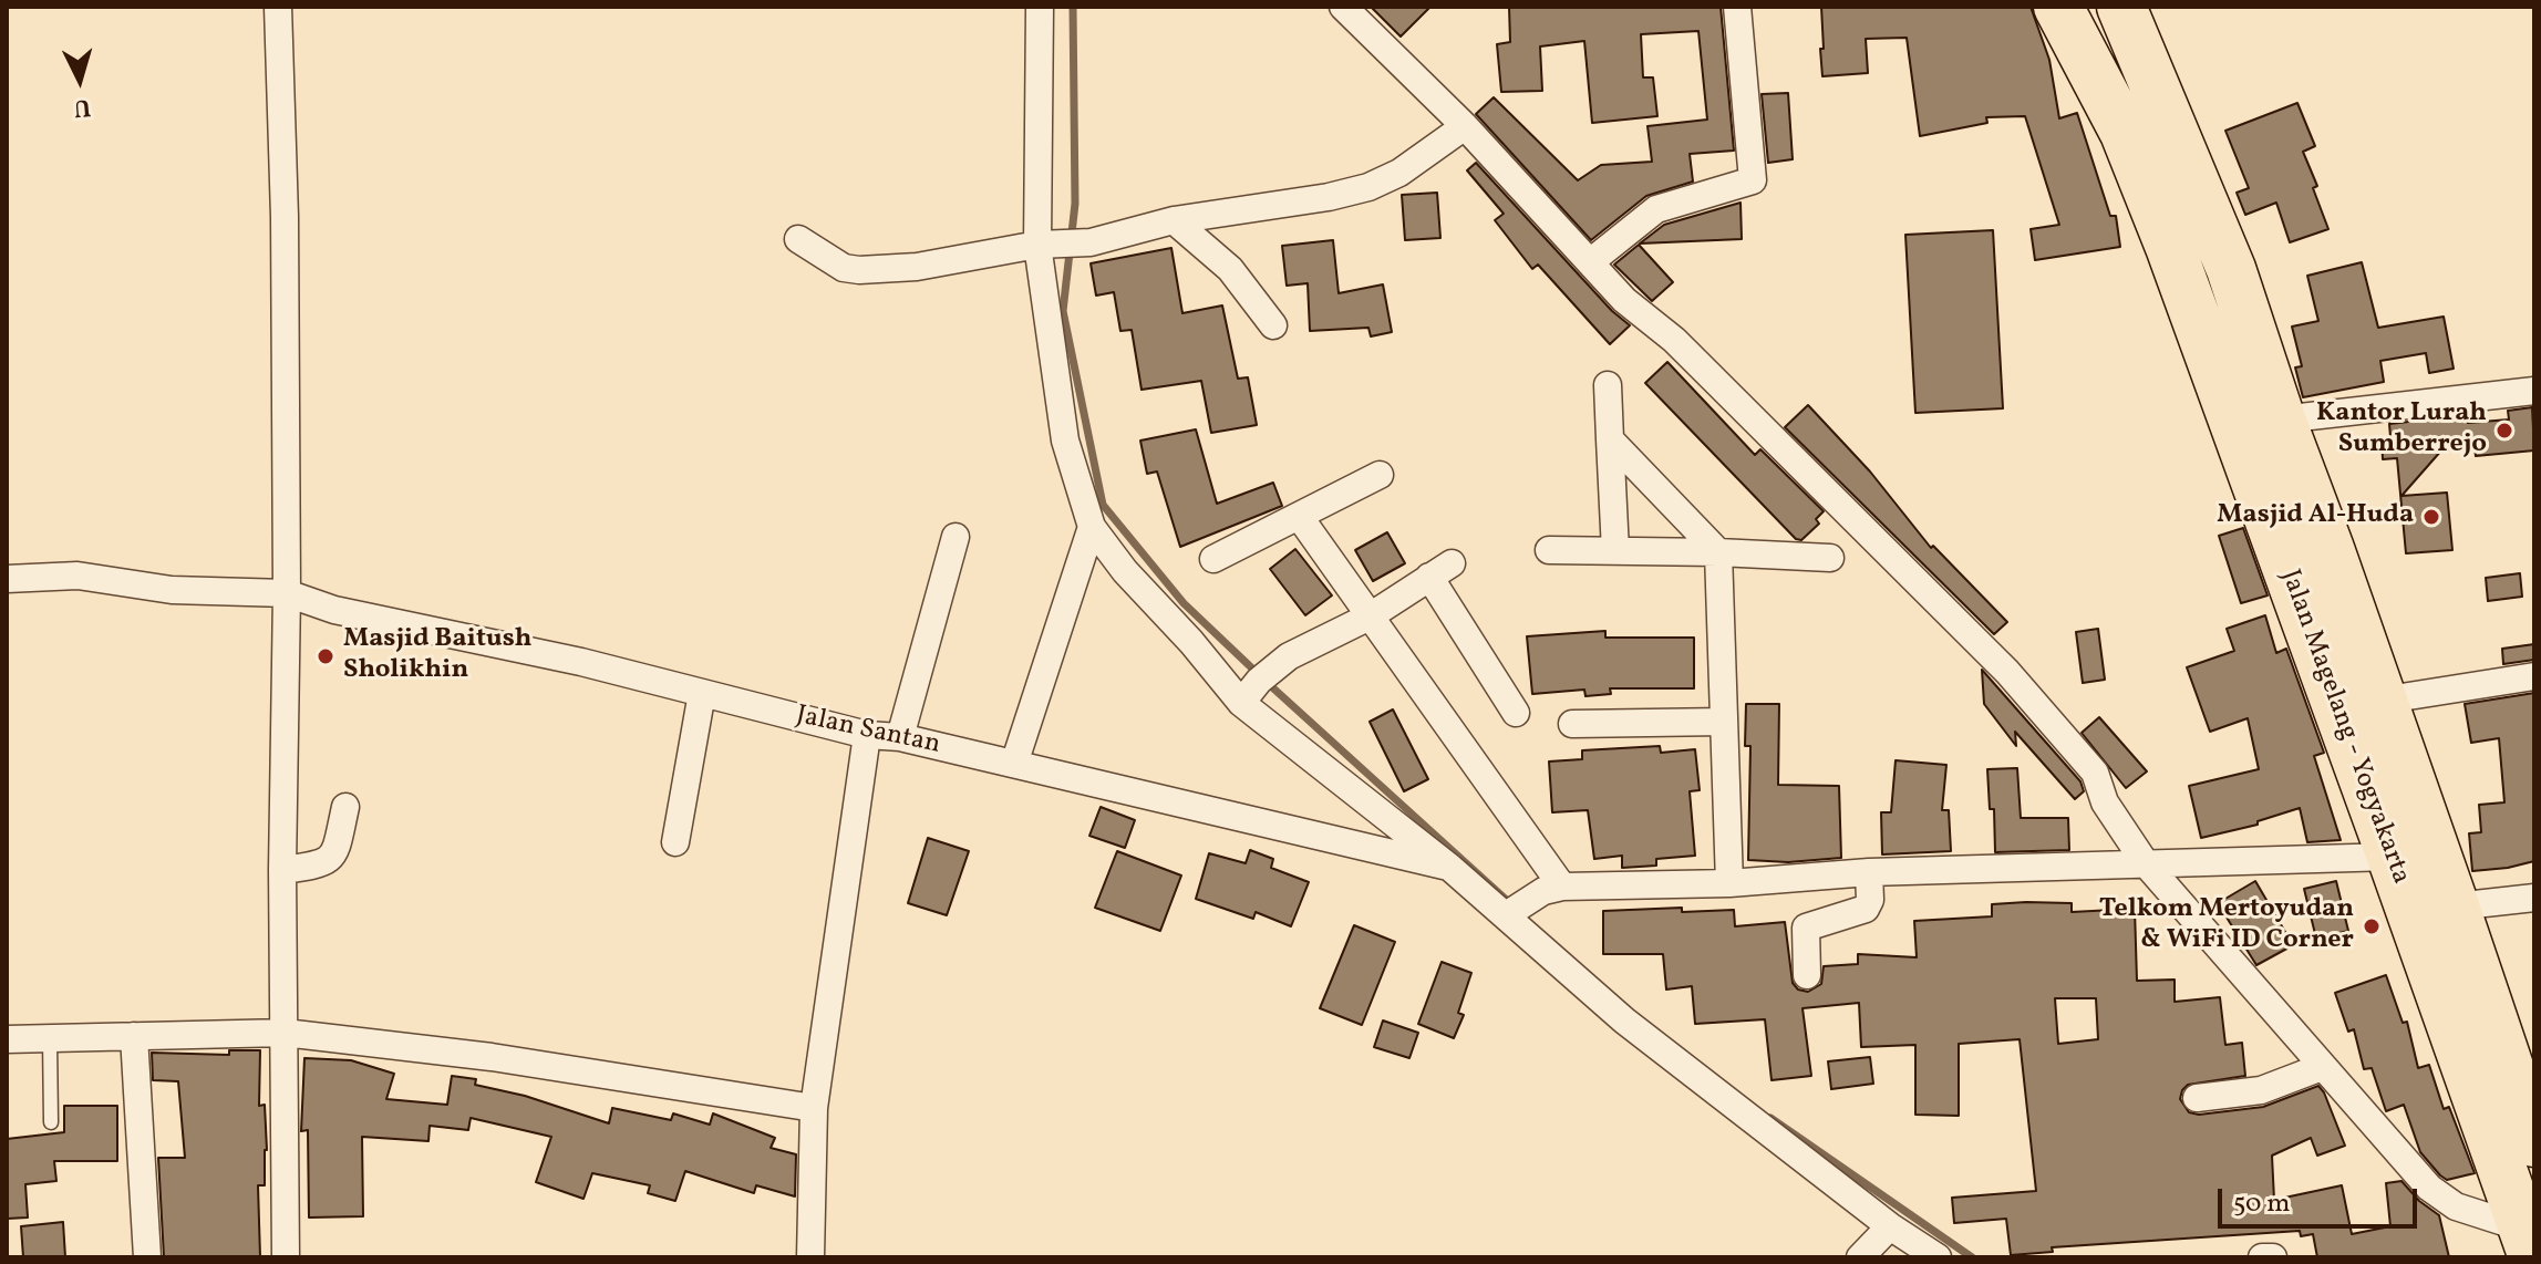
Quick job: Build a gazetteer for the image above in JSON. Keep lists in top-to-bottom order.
{
  "streets": {
    "highway": ["Jalan Magelang - Yogyakarta"],
    "street": ["Jalan Santan"]
  },
  "places": [
    "Kantor Lurah Sumberrejo",
    "Masjid Al-Huda",
    "Masjid Baitush Sholikhin",
    "Telkom Mertoyudan & WiFi ID Corner"
  ],
  "scale_bar": "50 m",
  "north": "bottom"
}
